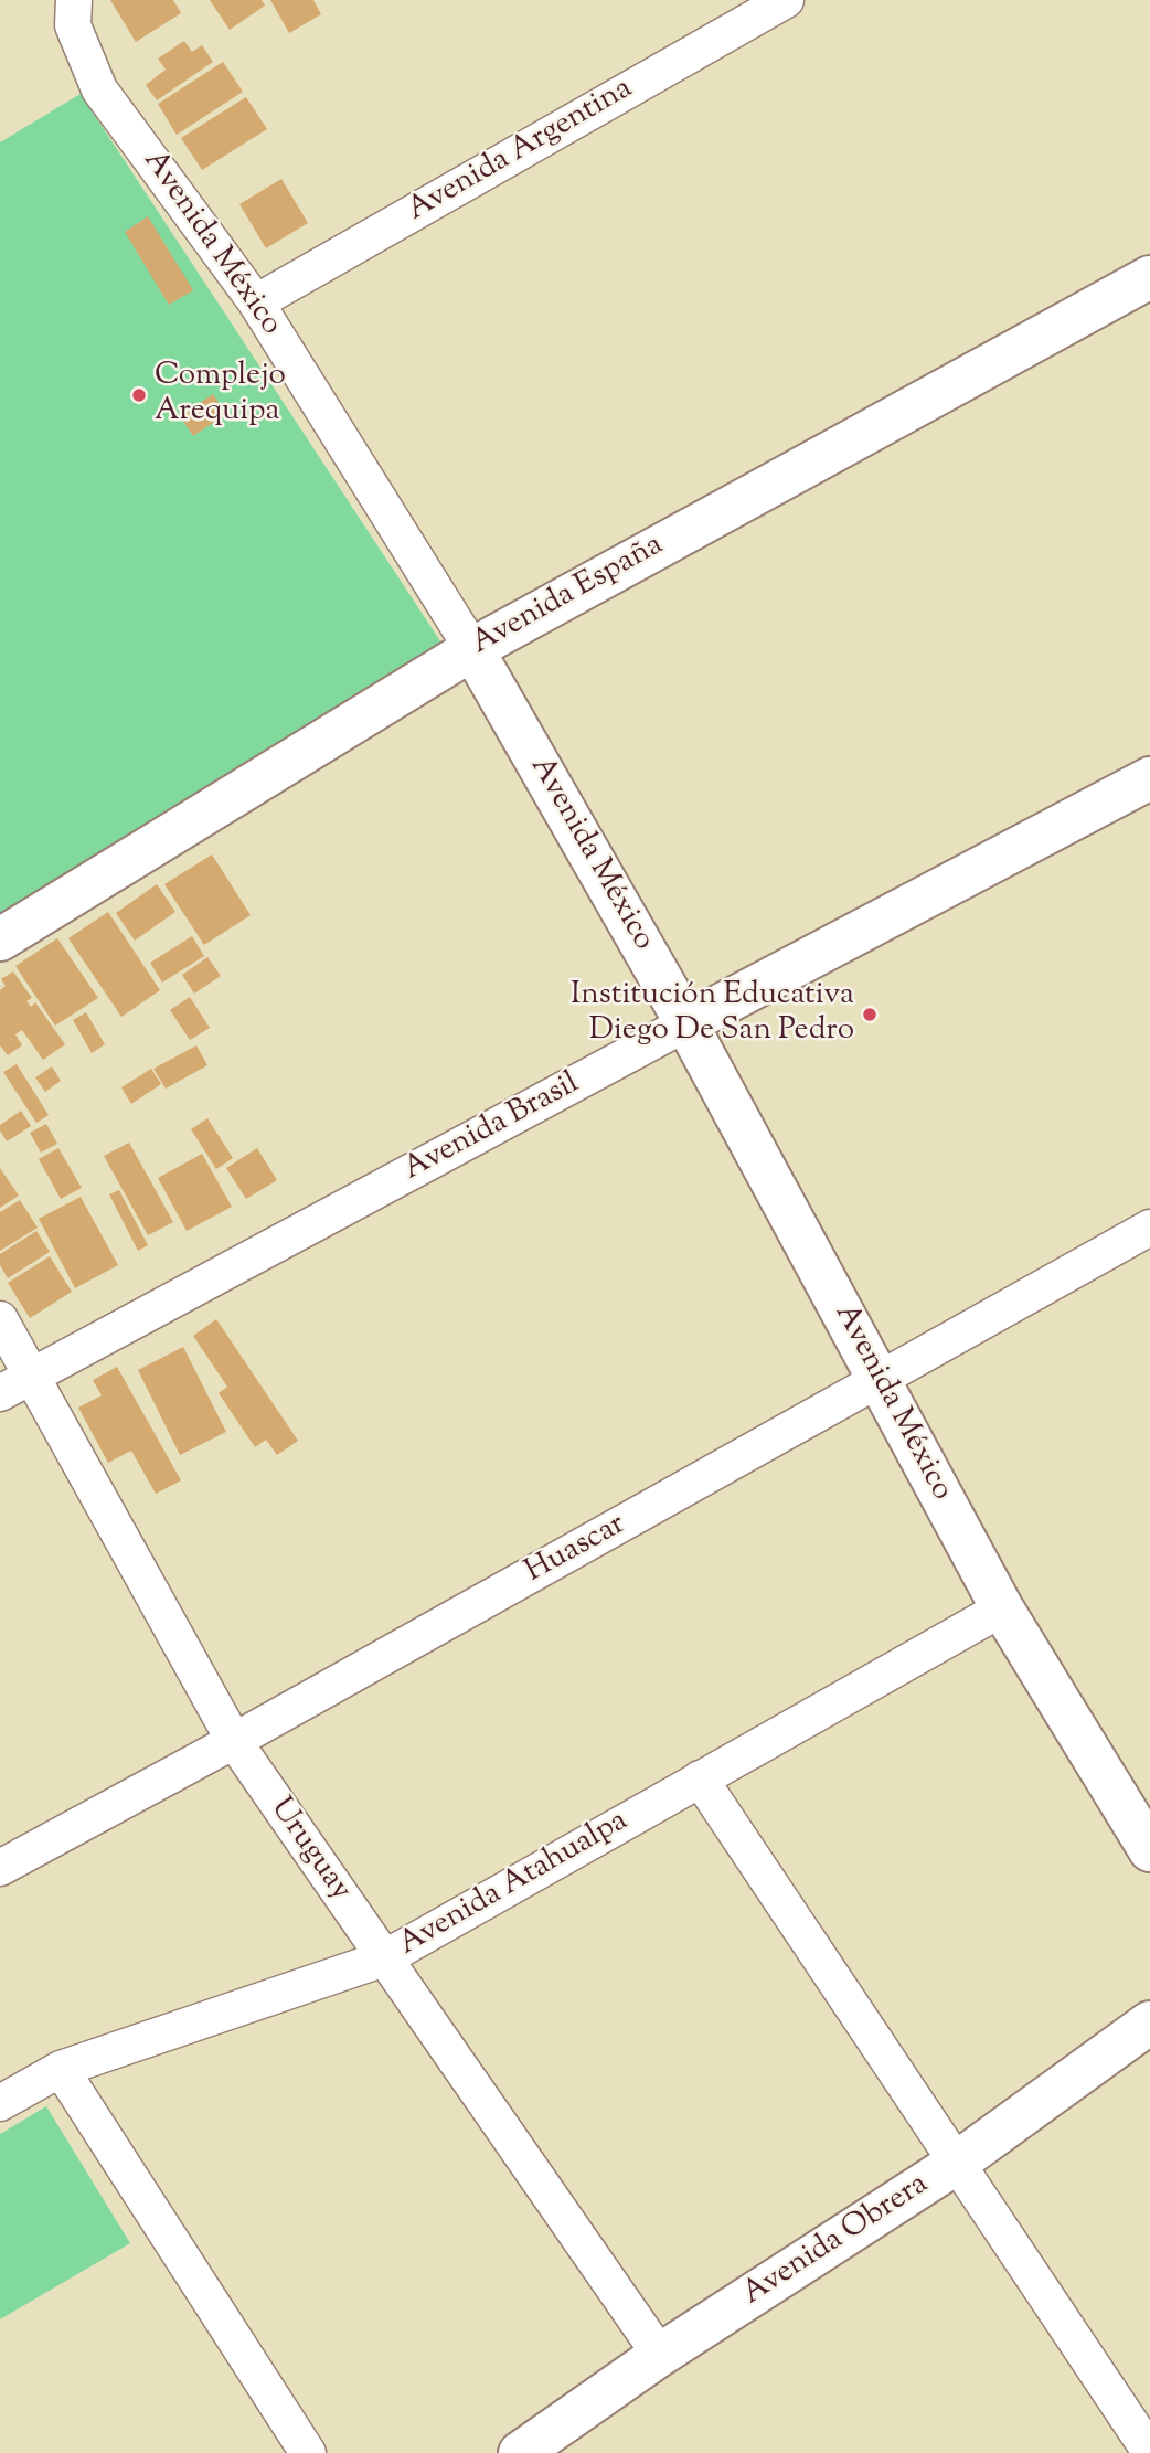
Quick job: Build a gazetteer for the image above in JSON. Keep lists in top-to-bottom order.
{
  "streets": {
    "street": [
      "Avenida Argentina",
      "Avenida México",
      "Avenida España",
      "Avenida Brasil",
      "Huascar",
      "Uruguay",
      "Avenida Atahualpa",
      "Avenida Obrera"
    ]
  },
  "crossings": [
    ["Avenida Argentina", "Avenida México"],
    ["Avenida México", "Avenida España"],
    ["Avenida México", "Avenida Brasil"],
    ["Avenida México", "Huascar"],
    ["Avenida México", "Avenida Atahualpa"],
    ["Avenida Brasil", "Uruguay"],
    ["Huascar", "Uruguay"],
    ["Uruguay", "Avenida Atahualpa"],
    ["Uruguay", "Avenida Obrera"]
  ],
  "places": ["Complejo Arequipa", "Institución Educativa Diego De San Pedro"]
}
